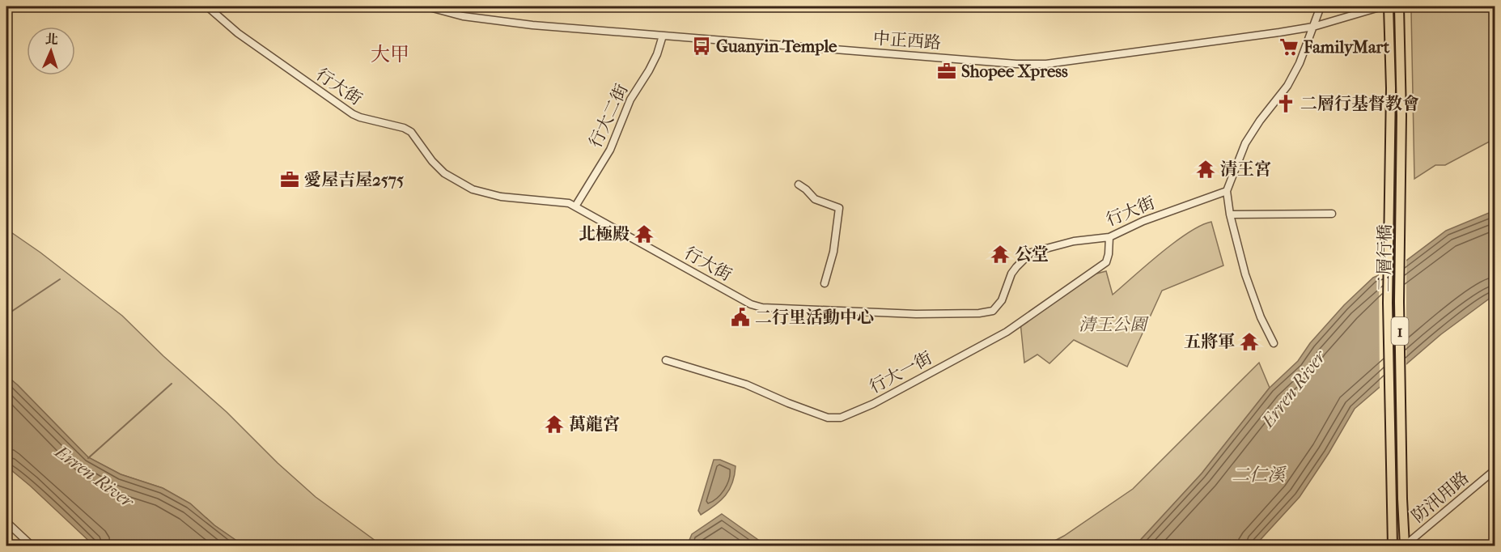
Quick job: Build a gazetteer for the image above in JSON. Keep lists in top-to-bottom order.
{
  "streets": {
    "main road": ["二層行橋", "1"],
    "street": [
      "中正西路",
      "行大街",
      "行大二街",
      "行大一街",
      "防汛用路"
    ]
  },
  "crossings": [
    ["中正西路", "行大二街"],
    ["行大街", "行大二街"],
    ["行大街", "行大一街"],
    ["二層行橋", "防汛用路"]
  ],
  "districts": ["大甲"],
  "water": ["Erren River", "二仁溪"],
  "parks": ["清王公園"],
  "places": {
    "bus stop": ["Guanyin Temple"],
    "supermarket": ["FamilyMart"],
    "office": ["Shopee Xpress", "愛屋吉屋2575"],
    "church": ["二層行基督教會"],
    "temple": [
      "清王宮",
      "北極殿",
      "公堂",
      "五將軍",
      "萬龍宮"
    ],
    "public building": ["二行里活動中心"]
  },
  "north": "top"
}
